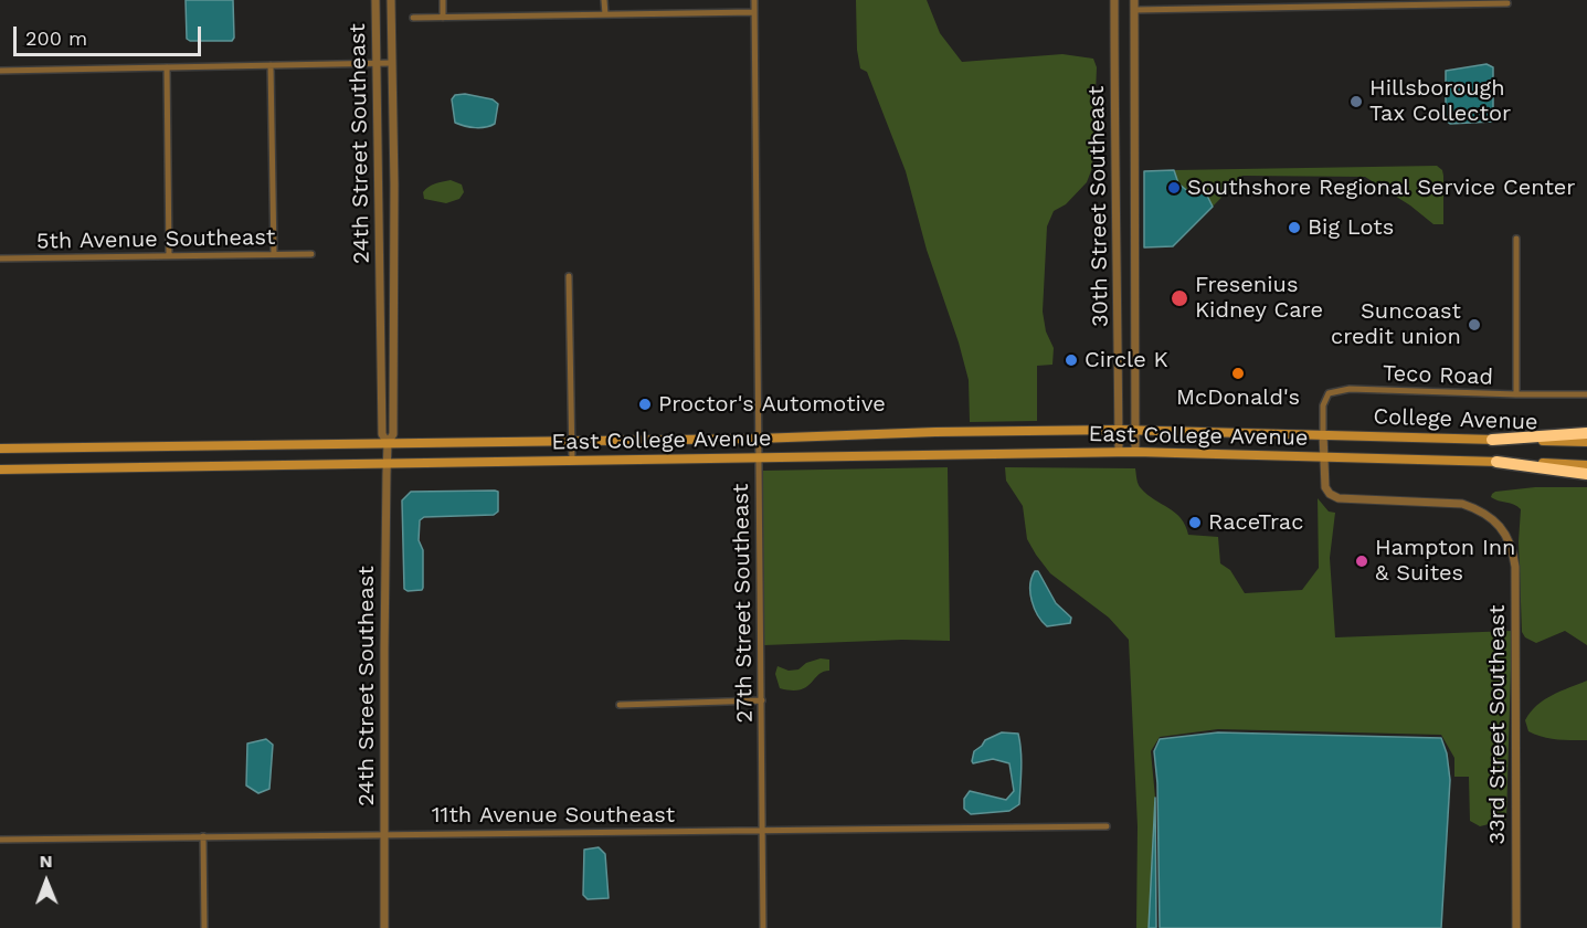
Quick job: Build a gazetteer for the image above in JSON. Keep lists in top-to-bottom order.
{
  "streets": {
    "main road": ["College Avenue", "East College Avenue"],
    "street": [
      "24th Street Southeast",
      "30th Street Southeast",
      "5th Avenue Southeast",
      "Teco Road",
      "27th Street Southeast",
      "33rd Street Southeast",
      "11th Avenue Southeast"
    ]
  },
  "crossings": [
    ["24th Street Southeast", "East College Avenue"],
    ["24th Street Southeast", "11th Avenue Southeast"],
    ["30th Street Southeast", "East College Avenue"],
    ["Teco Road", "College Avenue"],
    ["Teco Road", "East College Avenue"],
    ["Teco Road", "33rd Street Southeast"],
    ["College Avenue", "East College Avenue"],
    ["College Avenue", "33rd Street Southeast"],
    ["East College Avenue", "27th Street Southeast"],
    ["East College Avenue", "33rd Street Southeast"],
    ["27th Street Southeast", "11th Avenue Southeast"]
  ],
  "places": [
    "Hillsborough Tax Collector",
    "Southshore Regional Service Center",
    "Big Lots",
    "Fresenius Kidney Care",
    "Suncoast credit union",
    "Circle K",
    "McDonald's",
    "Proctor's Automotive",
    "RaceTrac",
    "Hampton Inn & Suites"
  ],
  "scale_bar": "200 m",
  "north": "top"
}
